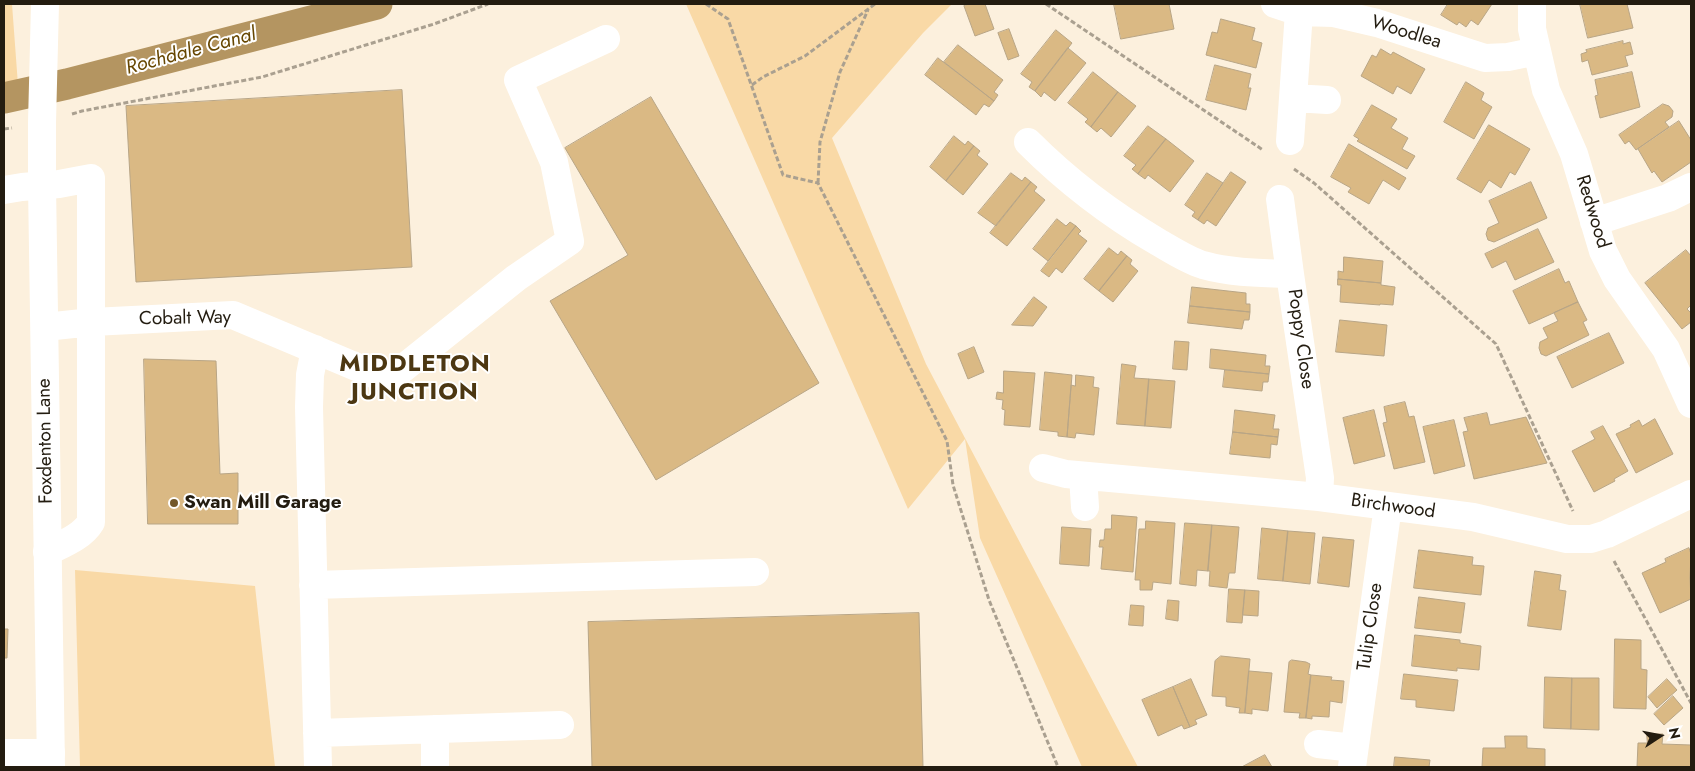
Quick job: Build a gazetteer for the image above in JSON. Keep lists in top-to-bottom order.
{
  "streets": {
    "street": [
      "Woodlea",
      "Redwood",
      "Cobalt Way",
      "Poppy Close",
      "Foxdenton Lane",
      "Birchwood",
      "Tulip Close"
    ]
  },
  "crossings": [
    ["Woodlea", "Redwood"],
    ["Cobalt Way", "Foxdenton Lane"],
    ["Poppy Close", "Birchwood"],
    ["Birchwood", "Tulip Close"]
  ],
  "districts": ["MIDDLETON JUNCTION"],
  "water": ["Rochdale Canal"],
  "places": ["Swan Mill Garage"],
  "north": "right"
}
